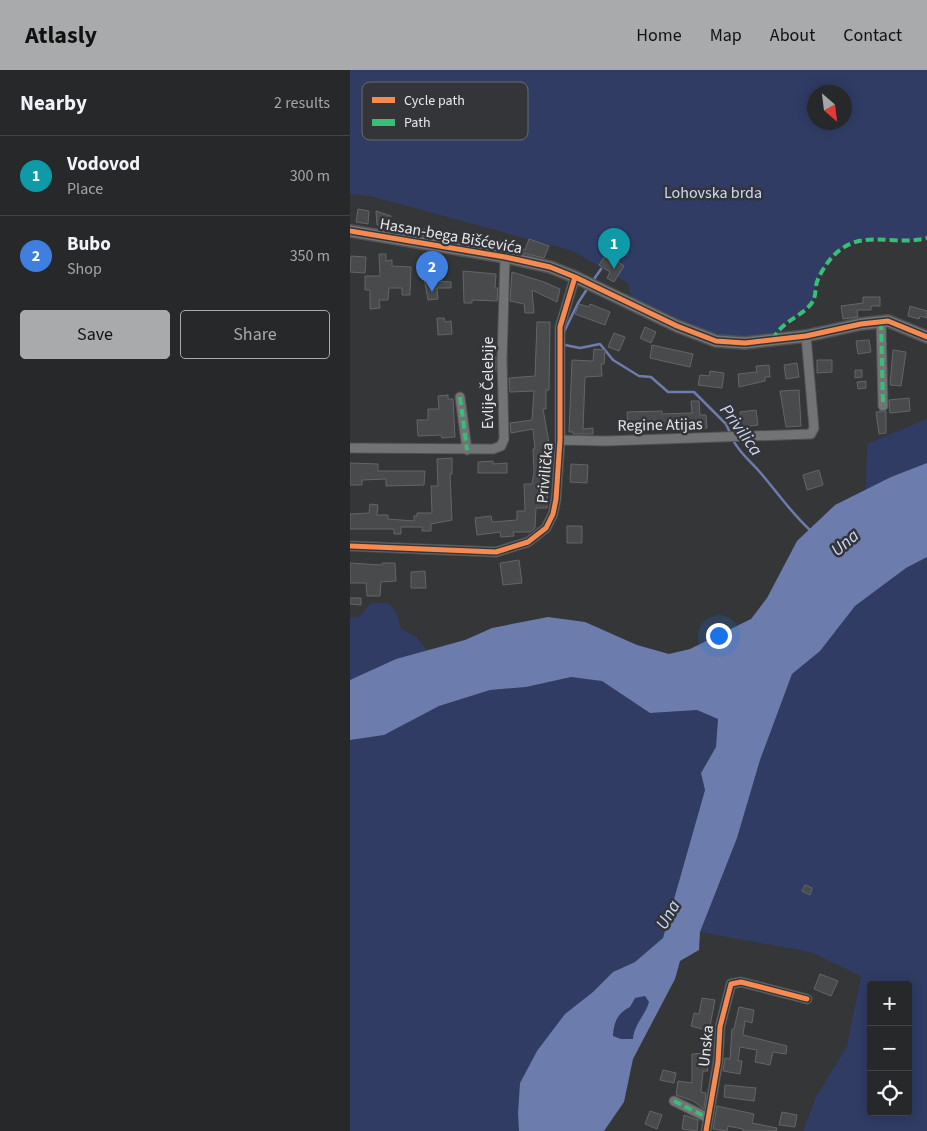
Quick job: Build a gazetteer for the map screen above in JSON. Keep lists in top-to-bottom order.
{
  "streets": {
    "street": [
      "Hasan-bega Bišćevića",
      "Evlije Čelebije",
      "Regine Atijas",
      "Privilička",
      "Unska"
    ]
  },
  "crossings": [
    ["Hasan-bega Bišćevića", "Evlije Čelebije"],
    ["Hasan-bega Bišćevića", "Regine Atijas"],
    ["Hasan-bega Bišćevića", "Privilička"],
    ["Regine Atijas", "Privilička"]
  ],
  "water": ["Privilica", "Una"],
  "parks": ["Lohovska brda"],
  "legend": ["Cycle path", "Path"],
  "north": "bottom right",
  "page": {
    "header": "Atlasly",
    "nav": [
      "Home",
      "Map",
      "About",
      "Contact"
    ],
    "heading": ["Nearby", "2 results"],
    "list": [
      {
        "mark": "1",
        "name": "Vodovod",
        "note": "Place",
        "value": "300 m"
      },
      {
        "mark": "2",
        "name": "Bubo",
        "note": "Shop",
        "value": "350 m"
      }
    ],
    "pins": ["1", "2"],
    "buttons": ["Save", "Share"],
    "map_buttons": ["+", "−"]
  }
}
